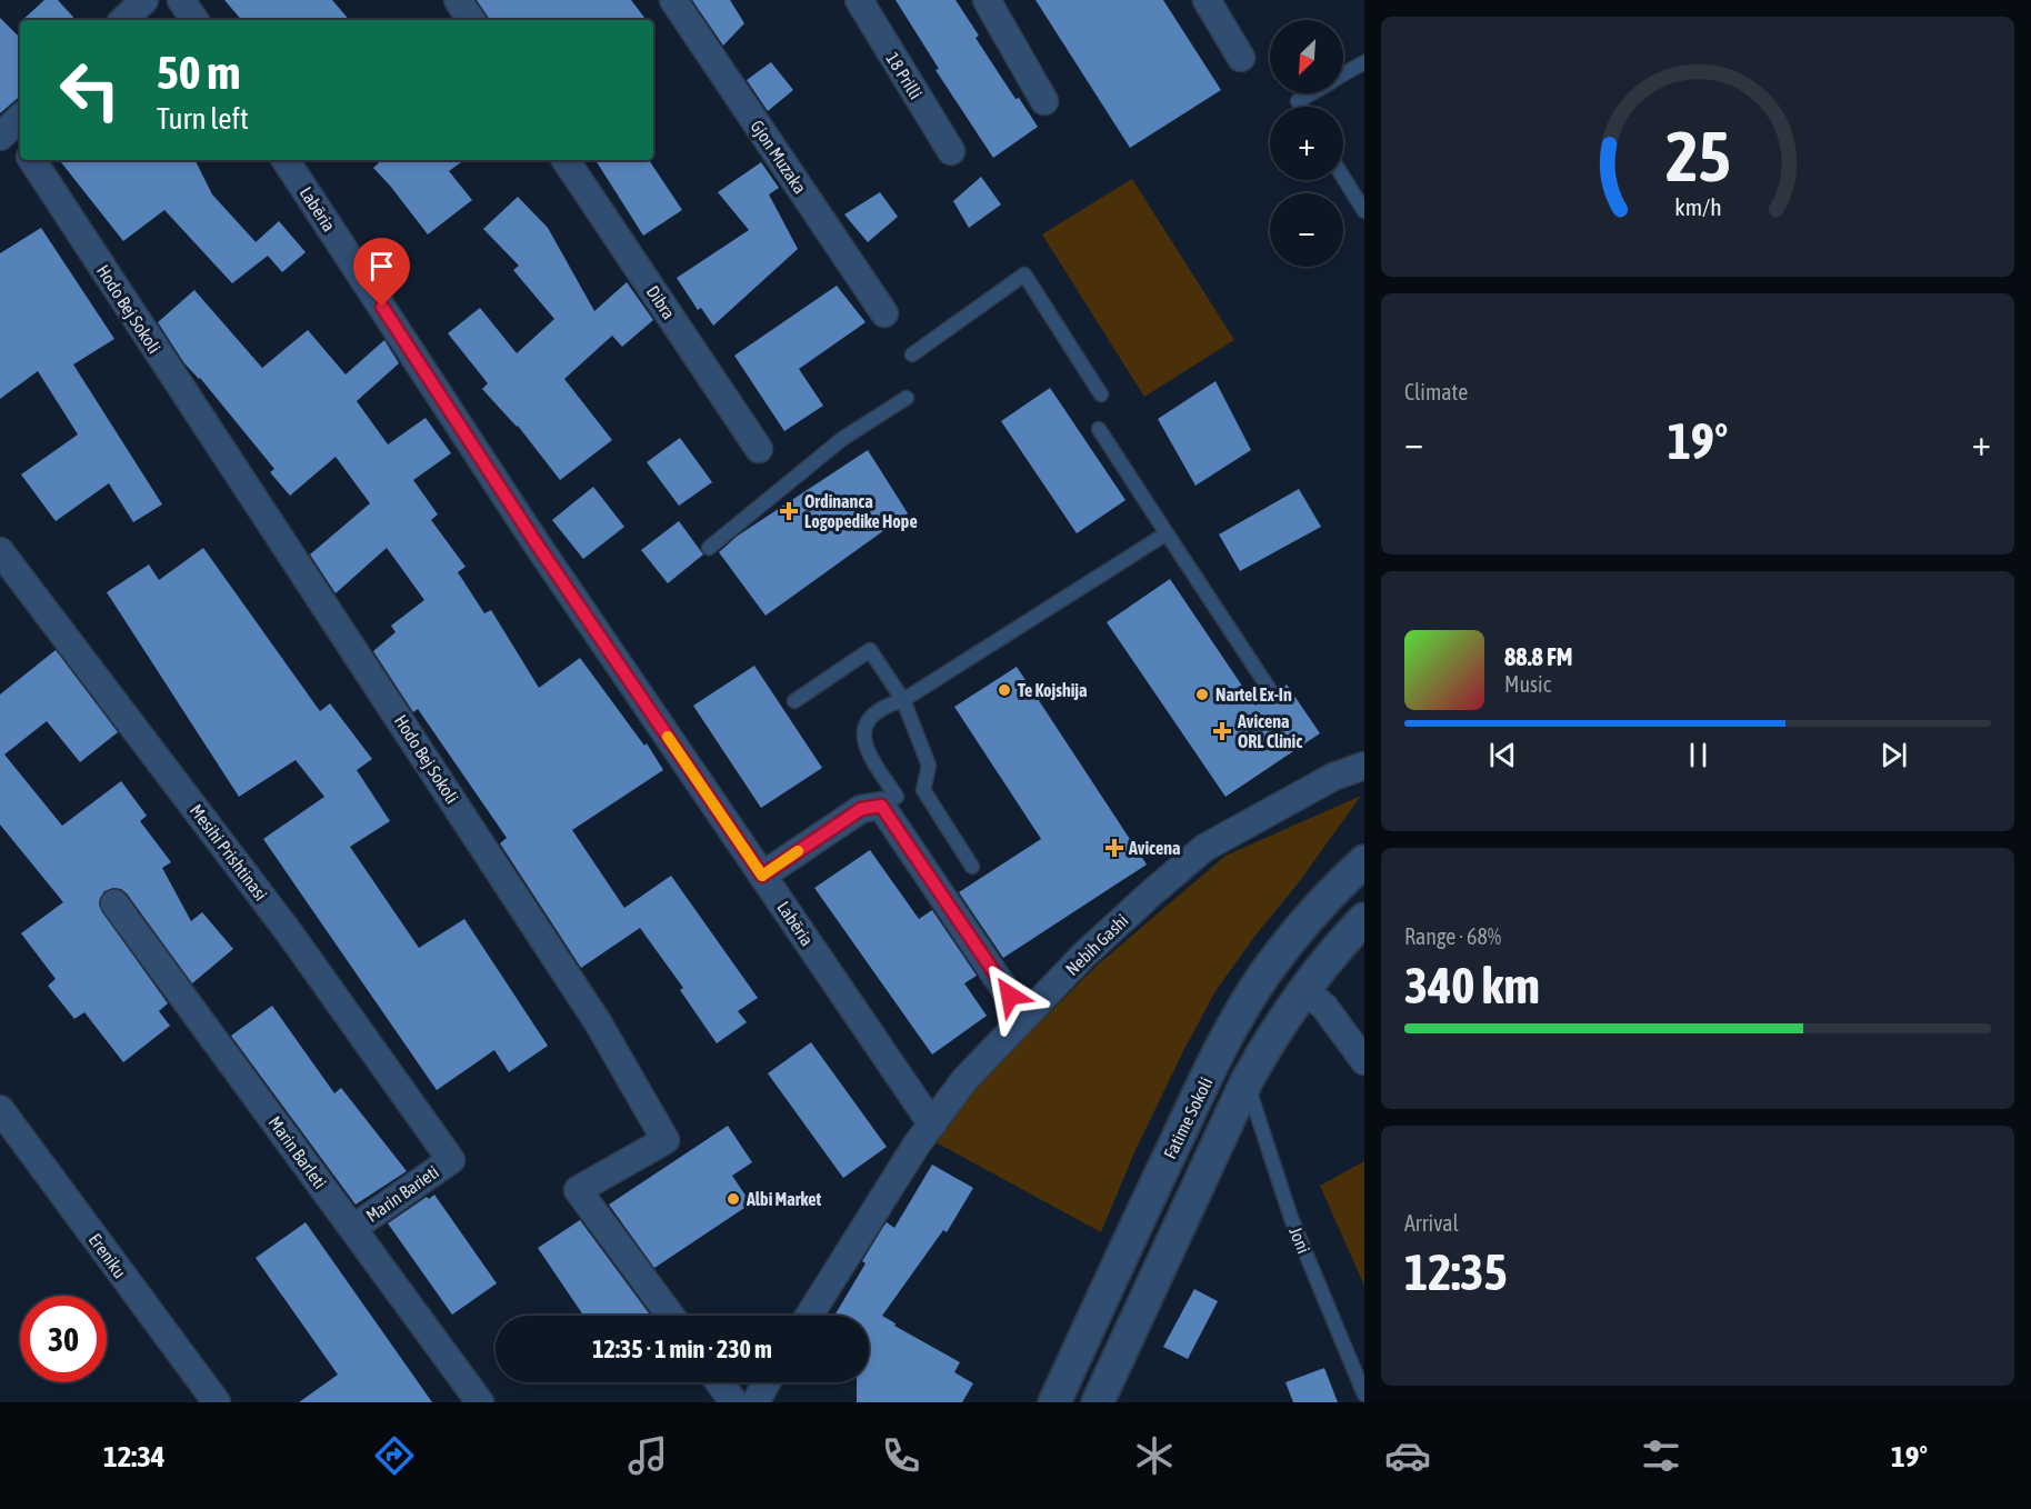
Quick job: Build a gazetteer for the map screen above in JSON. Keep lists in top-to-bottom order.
{
  "streets": {
    "street": [
      "18 Prilli",
      "Gjon Muzaka",
      "Labëria",
      "Dibra",
      "Hodo Bej Sokoli",
      "Mesihi Prishtinasi",
      "Nebih Gashi",
      "Fatime Sokoli",
      "Marin Barleti",
      "Marin Barieti",
      "Ereniku"
    ],
    "lane": ["Joni"]
  },
  "crossings": [
    ["Labëria", "Nebih Gashi"],
    ["Mesihi Prishtinasi", "Marin Barieti"],
    ["Fatime Sokoli", "Joni"],
    ["Marin Barleti", "Marin Barieti"]
  ],
  "places": {
    "health": ["Ordinanca Logopedike Hope", "Avicena ORL Clinic", "Avicena"],
    "other": ["Te Kojshija", "Nartel Ex-In", "Albi Market"]
  },
  "north": "bottom left",
  "page": {
    "map_buttons": ["+", "−"],
    "turn": ["50 m", "Turn left"],
    "tile": [
      "Climate",
      ["Range · 68%", "340 km"],
      ["Arrival", "12:35"]
    ],
    "heat": ["−", "19°", "+"],
    "song": ["88.8 FM", "Music"],
    "limit": "30",
    "trip": "12:35 · 1 min · 230 m",
    "tabs": ["12:34", "19°"],
    "gauge": ["25", "km/h"]
  }
}
